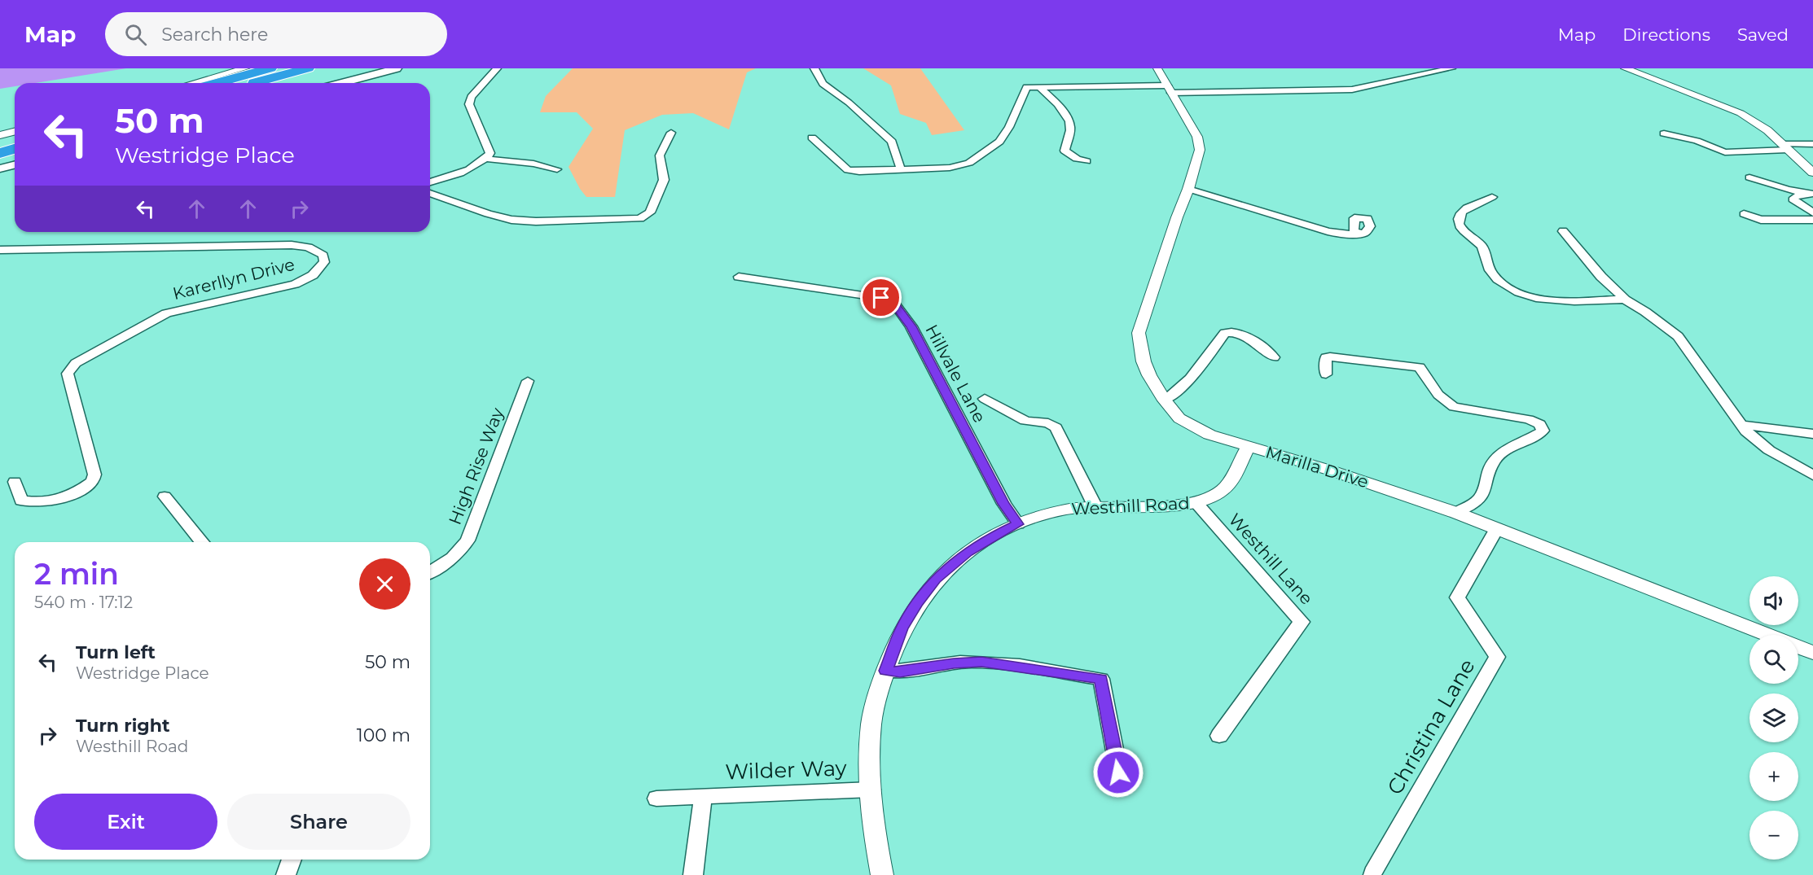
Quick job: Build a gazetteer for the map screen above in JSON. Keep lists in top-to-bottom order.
{
  "streets": {
    "street": [
      "Karerllyn Drive",
      "Hillvale Lane",
      "High Rise Way",
      "Marilla Drive",
      "Westhill Road",
      "Westhill Lane",
      "Christina Lane",
      "Wilder Way"
    ]
  },
  "crossings": [
    ["Hillvale Lane", "Westhill Road"],
    ["Marilla Drive", "Westhill Road"],
    ["Marilla Drive", "Christina Lane"],
    ["Westhill Road", "Westhill Lane"],
    ["Westhill Road", "Wilder Way"]
  ],
  "page": {
    "header": "Map",
    "search": "Search here",
    "nav": ["Map", "Directions", "Saved"],
    "turn": ["50 m", "Westridge Place"],
    "heading": ["2 min", "540 m · 17:12"],
    "map_buttons": ["+", "−"],
    "list": [
      {
        "name": "Turn left",
        "note": "Westridge Place",
        "value": "50 m"
      },
      {
        "name": "Turn right",
        "note": "Westhill Road",
        "value": "100 m"
      }
    ],
    "buttons": ["Exit", "Share"]
  }
}
